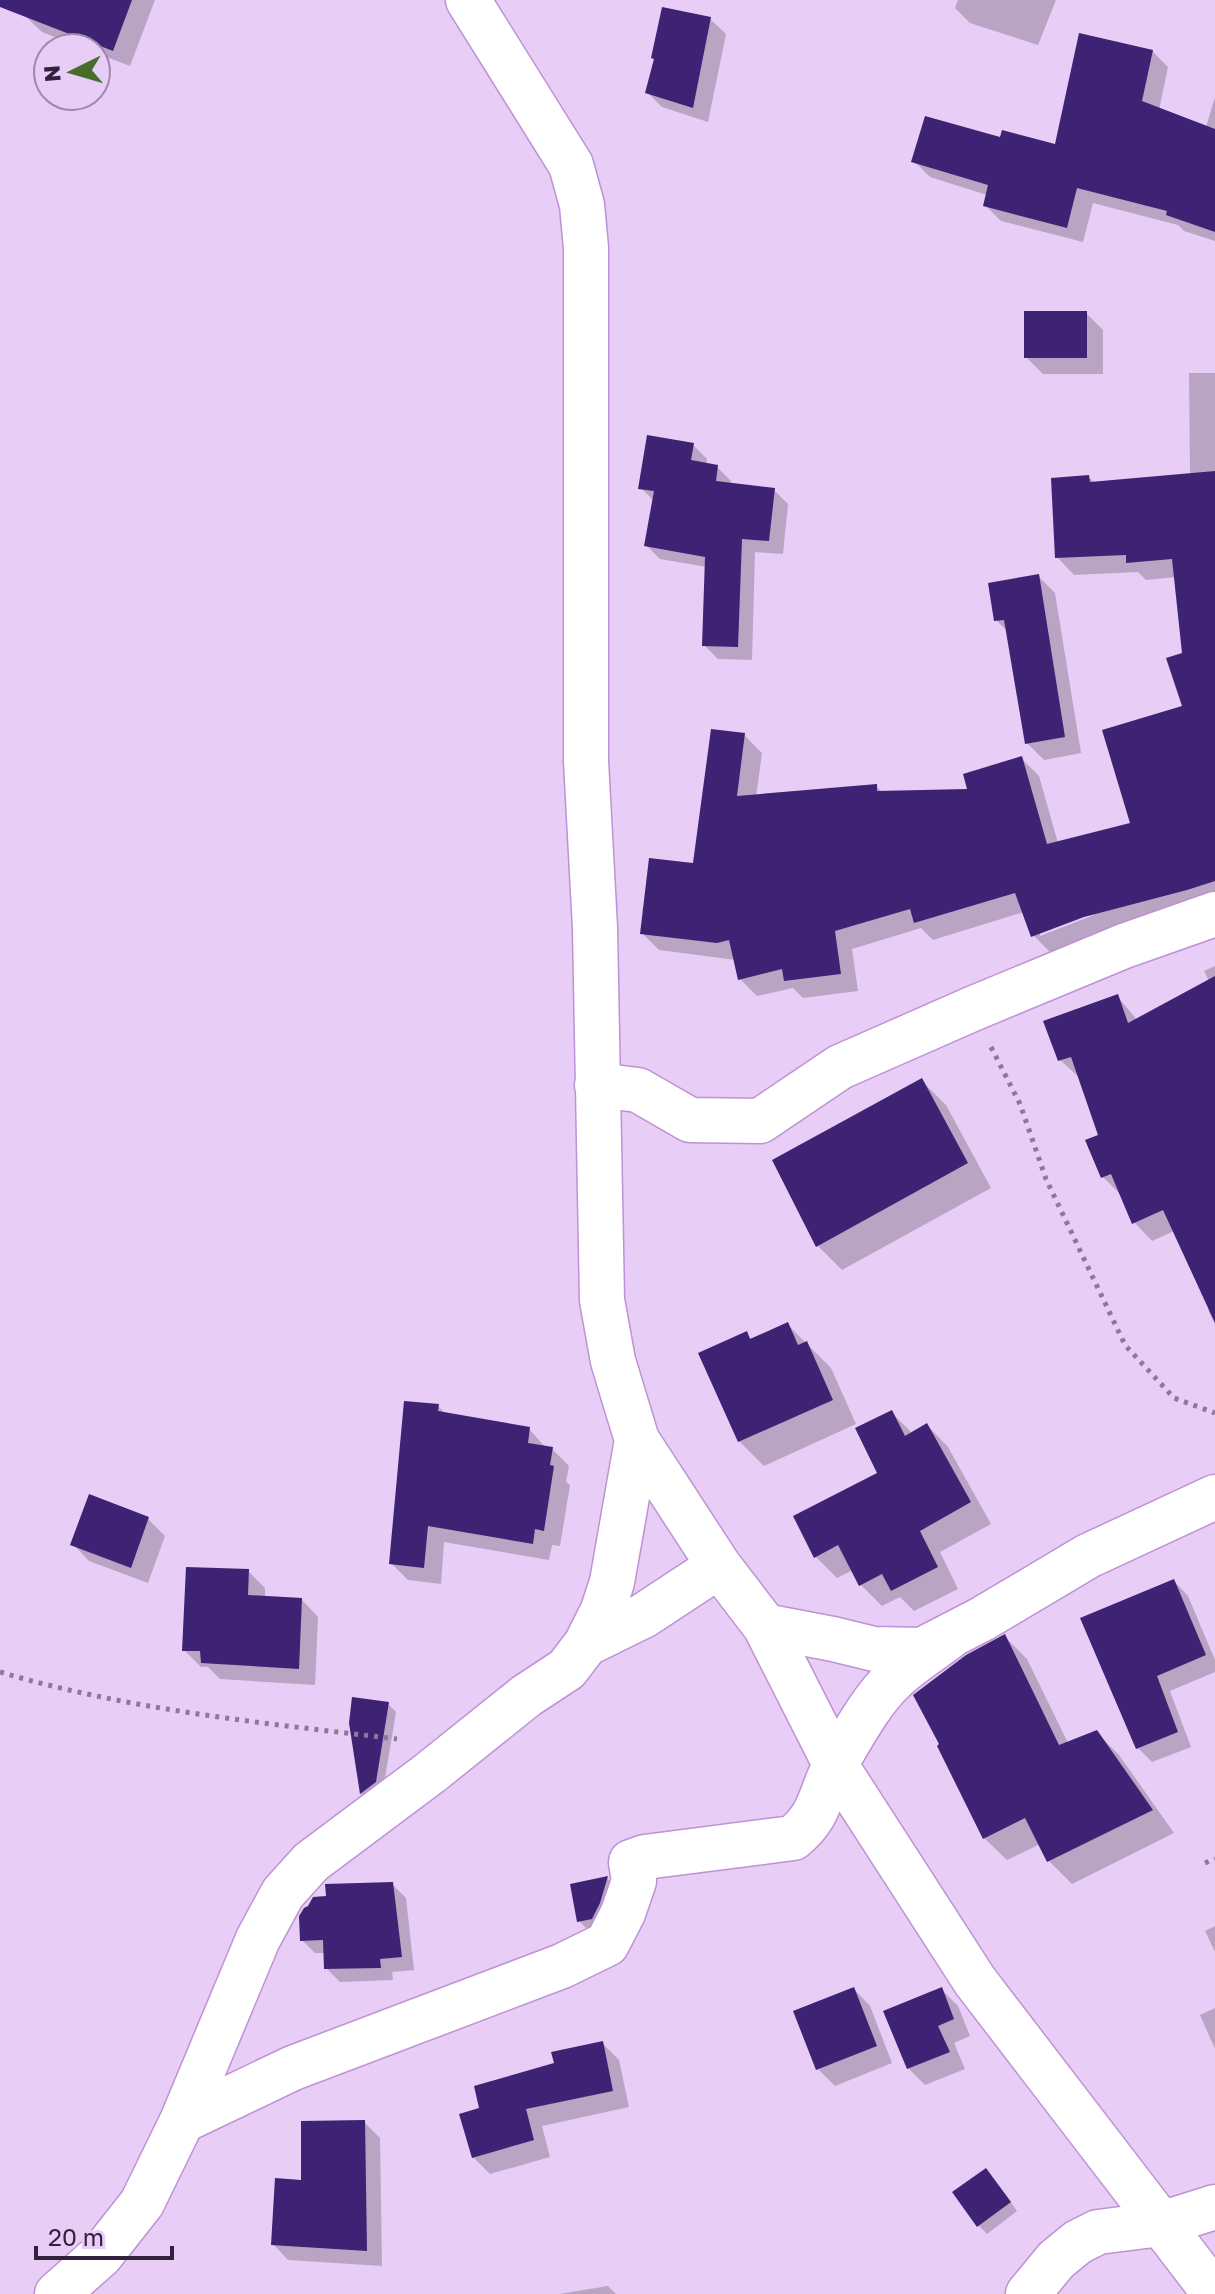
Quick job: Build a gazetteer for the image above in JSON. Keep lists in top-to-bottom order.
{
  "scale_bar": "20 m",
  "north": "left"
}
